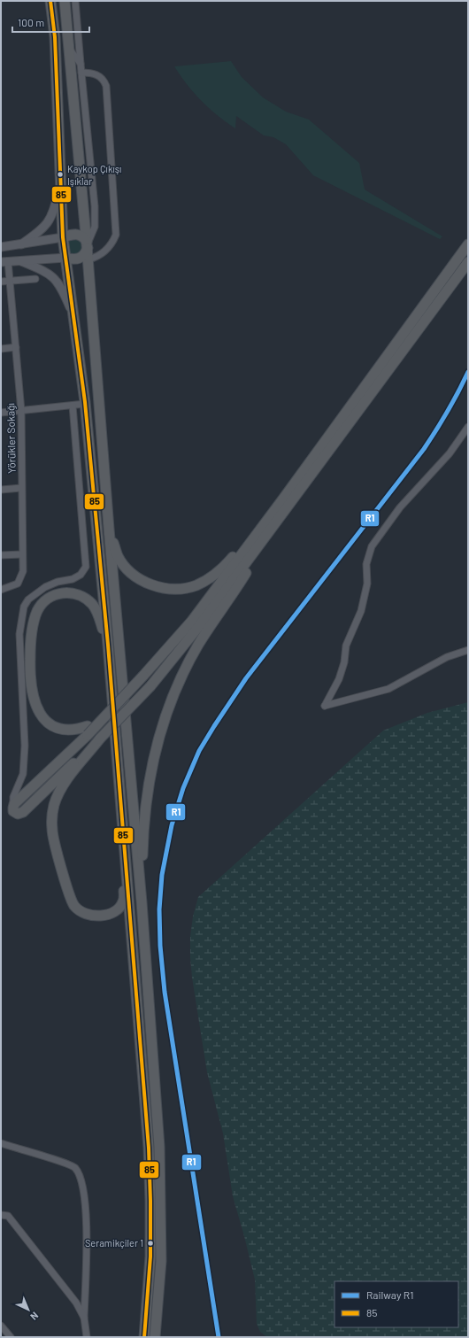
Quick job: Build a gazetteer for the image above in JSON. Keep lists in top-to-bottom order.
{
  "streets": {
    "street": ["Yörükler Sokağı"]
  },
  "places": ["Kaykop Çıkışı Işıklar", "Seramikçiler 1"],
  "lines": ["transit line 85", "rail line R1"],
  "legend": ["Railway R1", "85"],
  "scale_bar": "100 m",
  "north": "bottom right"
}
